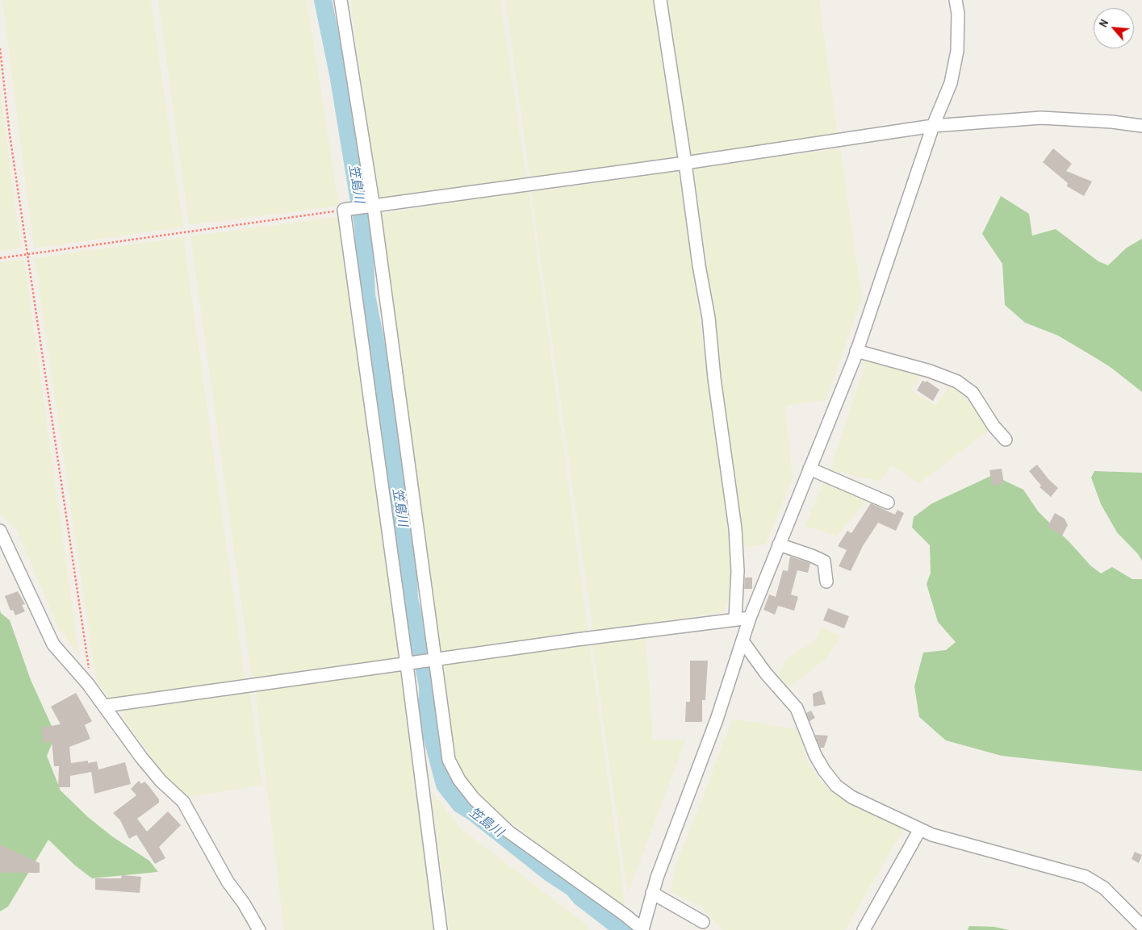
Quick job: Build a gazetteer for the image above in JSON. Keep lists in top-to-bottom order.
{
  "water": ["笠島川"],
  "north": "top left"
}
